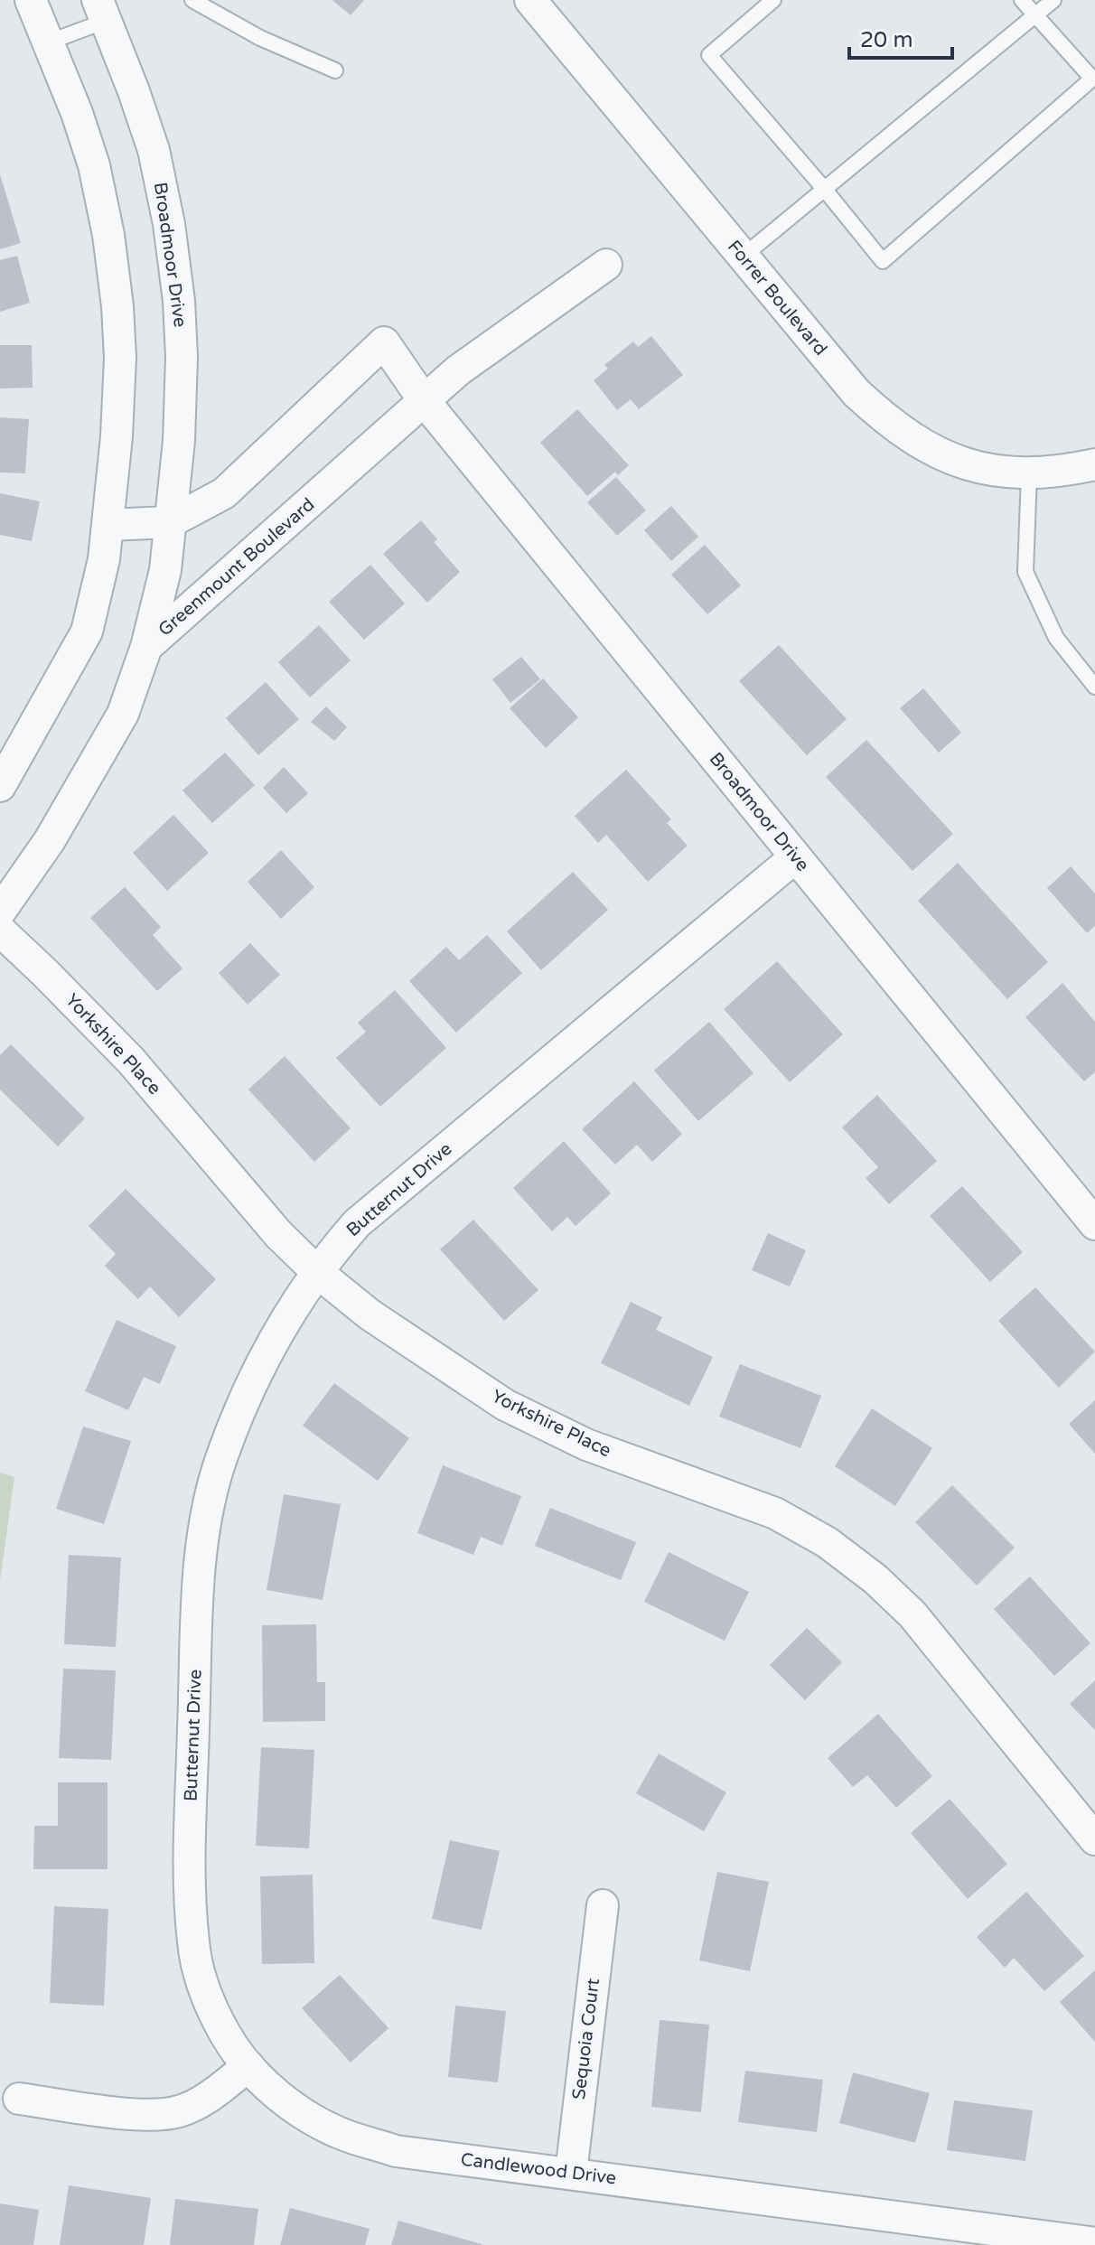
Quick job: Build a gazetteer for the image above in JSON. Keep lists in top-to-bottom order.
{
  "streets": {
    "street": [
      "Broadmoor Drive",
      "Forrer Boulevard",
      "Greenmount Boulevard",
      "Yorkshire Place",
      "Butternut Drive",
      "Sequoia Court",
      "Candlewood Drive"
    ]
  },
  "crossings": [
    ["Broadmoor Drive", "Greenmount Boulevard"],
    ["Broadmoor Drive", "Butternut Drive"],
    ["Yorkshire Place", "Butternut Drive"],
    ["Butternut Drive", "Candlewood Drive"],
    ["Sequoia Court", "Candlewood Drive"]
  ],
  "scale_bar": "20 m"
}
